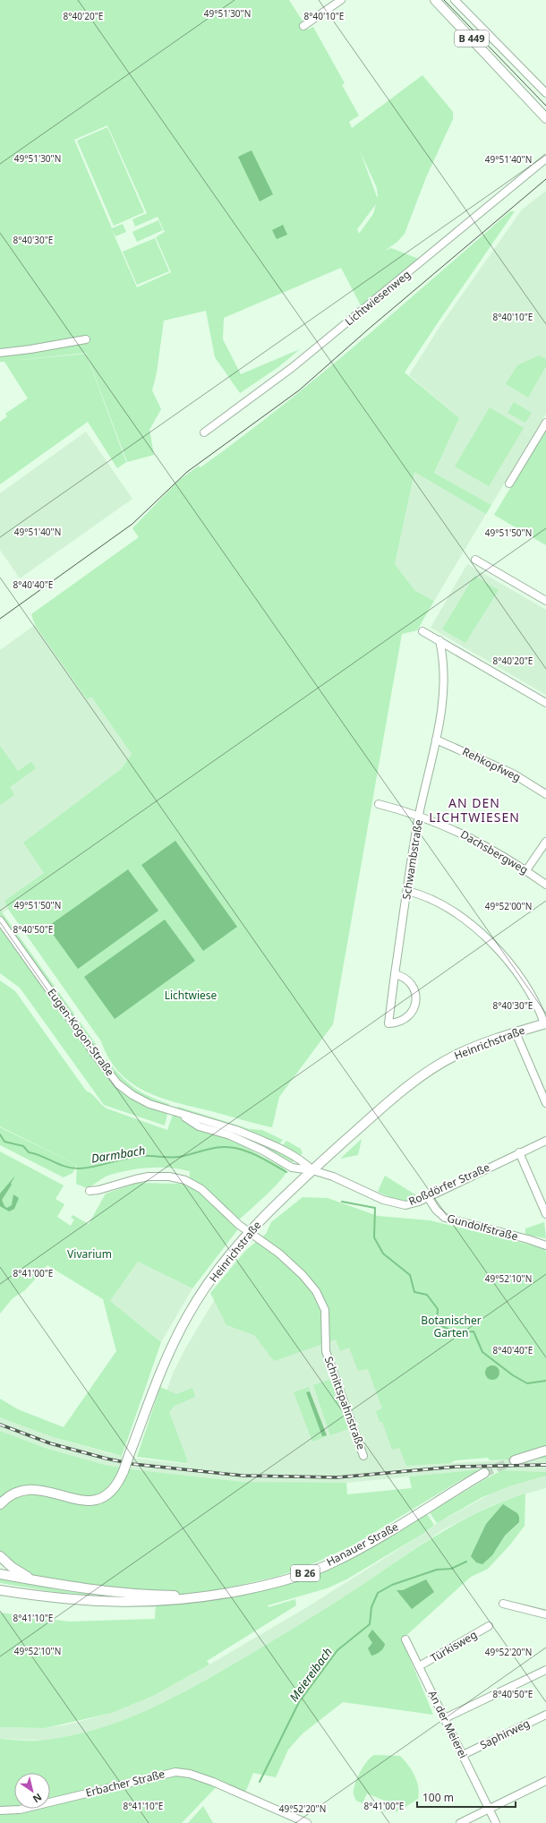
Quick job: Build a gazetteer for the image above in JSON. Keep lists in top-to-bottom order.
{
  "streets": {
    "main road": [
      "B 449",
      "Heinrichstraße",
      "Hanauer Straße",
      "B 26"
    ],
    "street": [
      "Lichtwiesenweg",
      "Rehkopfweg",
      "Dachsbergweg",
      "Schwambstraße",
      "Eugen-Kogon-Straße",
      "Roßdörfer Straße",
      "Gundolfstraße",
      "Schnittspahnstraße",
      "Türkisweg",
      "An der Meierei",
      "Saphirweg",
      "Erbacher Straße"
    ]
  },
  "crossings": [
    ["Rehkopfweg", "Schwambstraße"],
    ["Dachsbergweg", "Schwambstraße"],
    ["Eugen-Kogon-Straße", "Heinrichstraße"],
    ["Eugen-Kogon-Straße", "Roßdörfer Straße"],
    ["Heinrichstraße", "Roßdörfer Straße"],
    ["Heinrichstraße", "Schnittspahnstraße"],
    ["Roßdörfer Straße", "Gundolfstraße"],
    ["Hanauer Straße", "B 26"],
    ["Türkisweg", "An der Meierei"],
    ["An der Meierei", "Saphirweg"]
  ],
  "districts": ["AN DEN LICHTWIESEN"],
  "water": ["Darmbach", "Meiereibach"],
  "parks": ["Lichtwiese", "Vivarium", "Botanischer Garten"],
  "scale_bar": "100 m",
  "north": "bottom right",
  "coordinates": [
    "49°51'30\"N",
    "8°40'20\"E",
    "8°40'10\"E",
    "49°51'40\"N",
    "8°40'30\"E",
    "49°51'50\"N",
    "8°40'40\"E",
    "49°52'00\"N",
    "8°40'50\"E",
    "8°41'00\"E",
    "49°52'10\"N",
    "8°41'10\"E",
    "49°52'20\"N"
  ]
}
